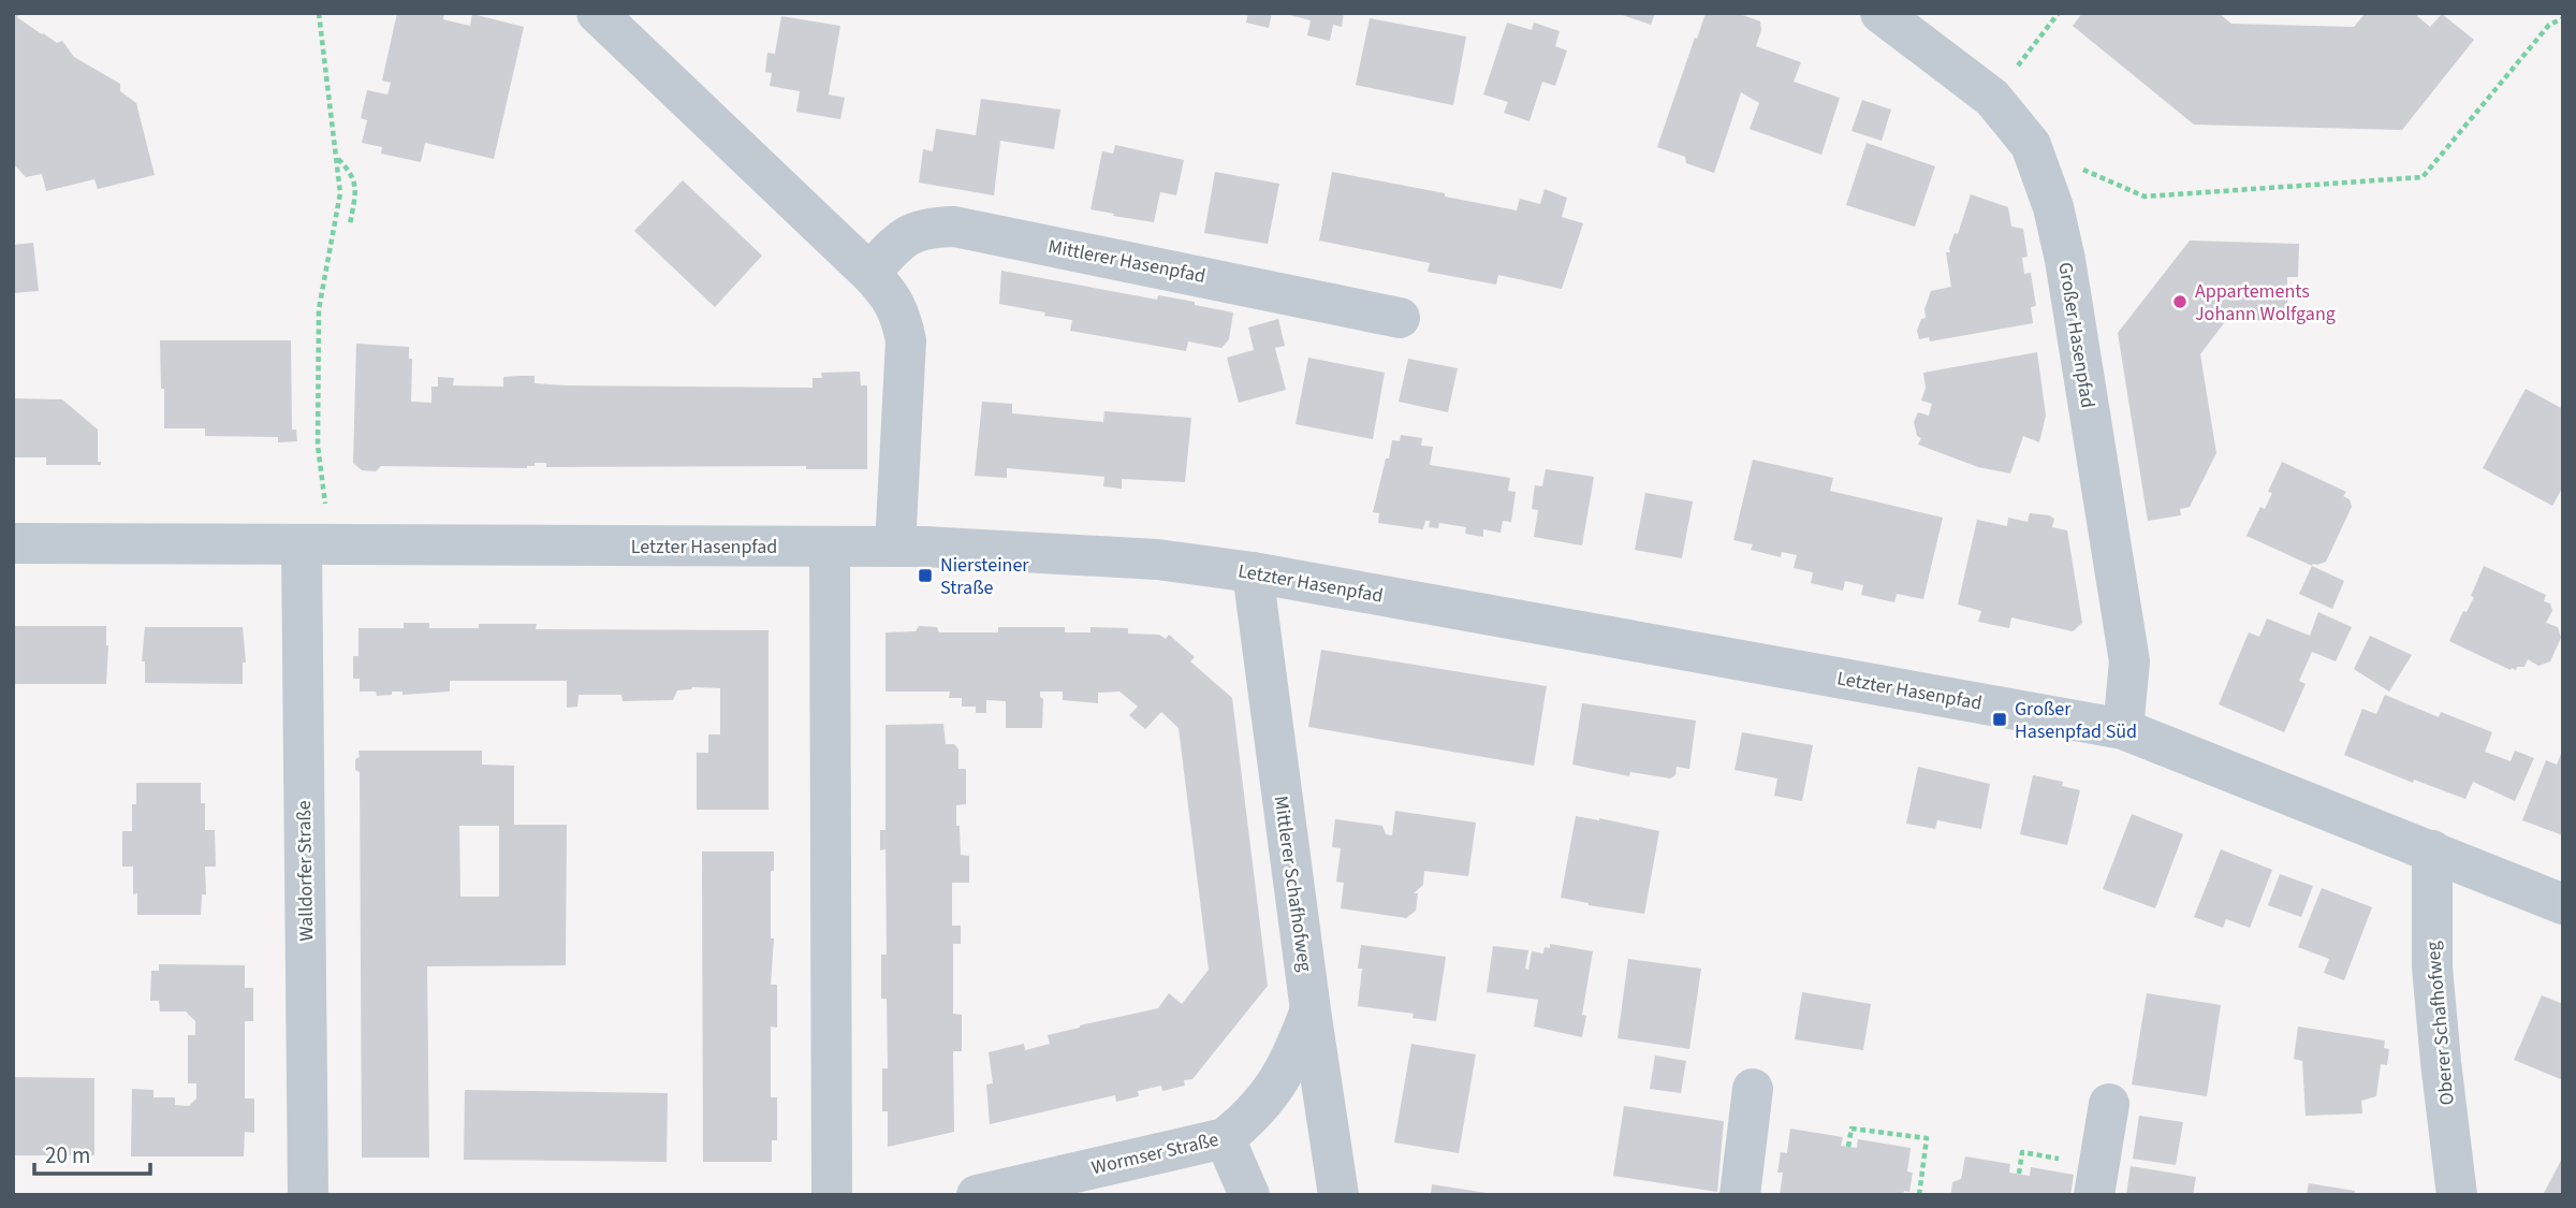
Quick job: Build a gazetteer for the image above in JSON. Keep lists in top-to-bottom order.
{
  "streets": {
    "street": [
      "Mittlerer Hasenpfad",
      "Großer Hasenpfad",
      "Letzter Hasenpfad",
      "Walldorfer Straße",
      "Mittlerer Schafhofweg",
      "Oberer Schafhofweg",
      "Wormser Straße"
    ]
  },
  "crossings": [
    ["Großer Hasenpfad", "Letzter Hasenpfad"],
    ["Letzter Hasenpfad", "Walldorfer Straße"],
    ["Letzter Hasenpfad", "Mittlerer Schafhofweg"],
    ["Letzter Hasenpfad", "Oberer Schafhofweg"],
    ["Mittlerer Schafhofweg", "Wormser Straße"]
  ],
  "places": {
    "other": ["Appartements Johann Wolfgang"],
    "transit": ["Niersteiner Straße", "Großer Hasenpfad Süd"]
  },
  "scale_bar": "20 m"
}
